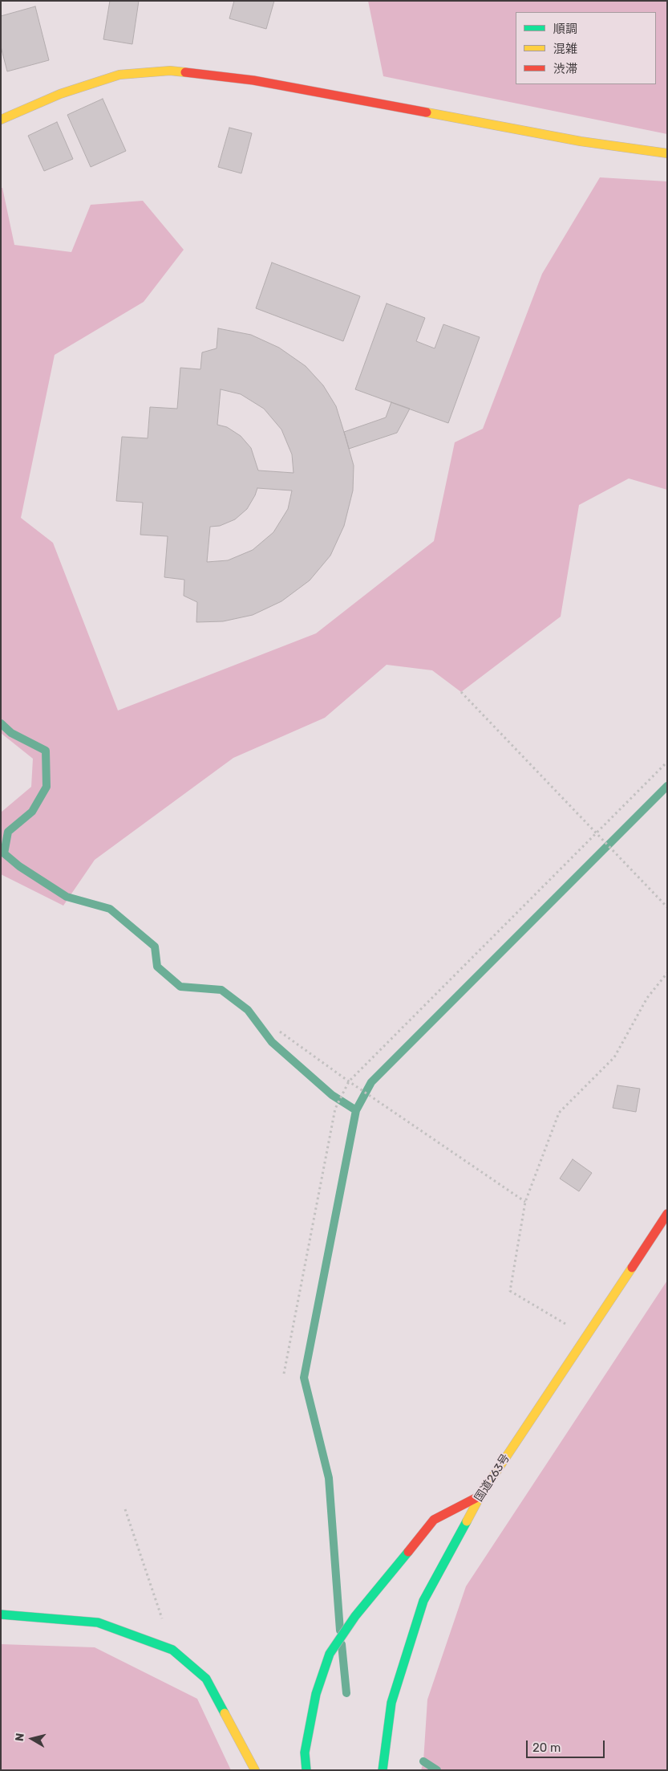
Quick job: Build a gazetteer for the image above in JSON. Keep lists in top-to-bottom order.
{
  "streets": {
    "main road": ["国道263号"]
  },
  "legend": ["順調", "混雑", "渋滞"],
  "scale_bar": "20 m",
  "north": "left"
}
